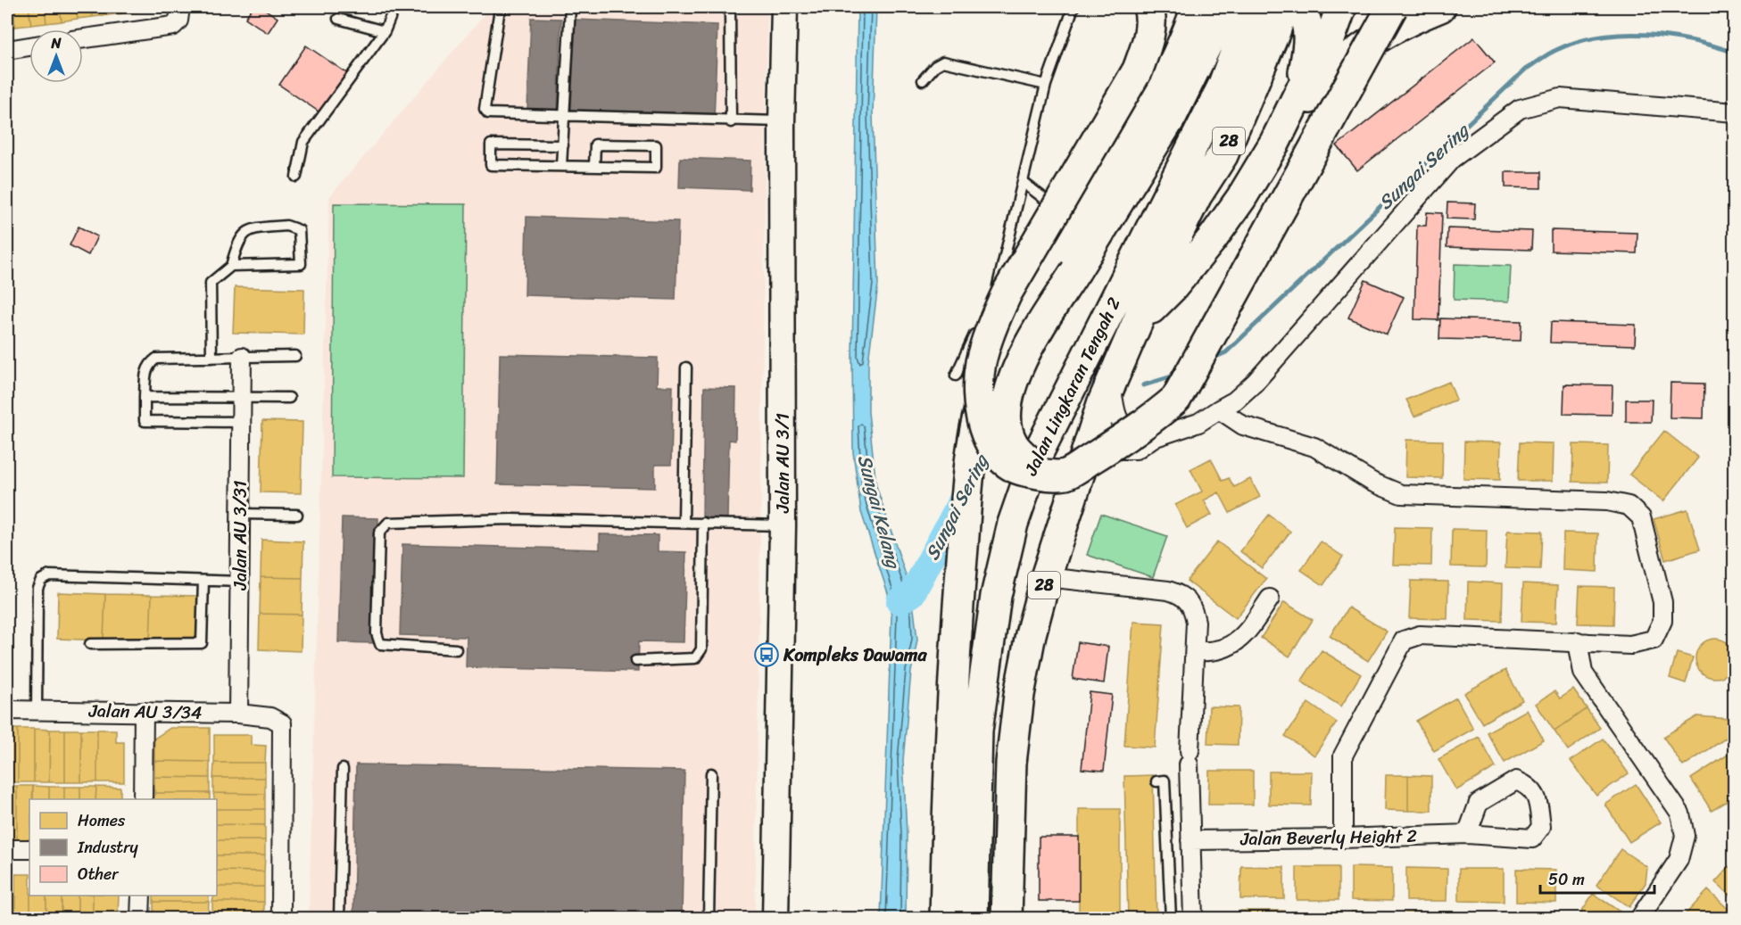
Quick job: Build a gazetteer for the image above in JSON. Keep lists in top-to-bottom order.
{
  "streets": {
    "highway": ["28", "Jalan Lingkaran Tengah 2"],
    "main road": ["Jalan AU 3/1"],
    "street": ["Jalan AU 3/31", "Jalan AU 3/34", "Jalan Beverly Height 2"]
  },
  "crossings": [
    ["Jalan AU 3/31", "Jalan AU 3/34"]
  ],
  "water": ["Sungai Sering", "Sungai Kelang"],
  "places": {
    "bus stop": ["Kompleks Dawama"]
  },
  "legend": ["Homes", "Industry", "Other"],
  "scale_bar": "50 m",
  "north": "top"
}
